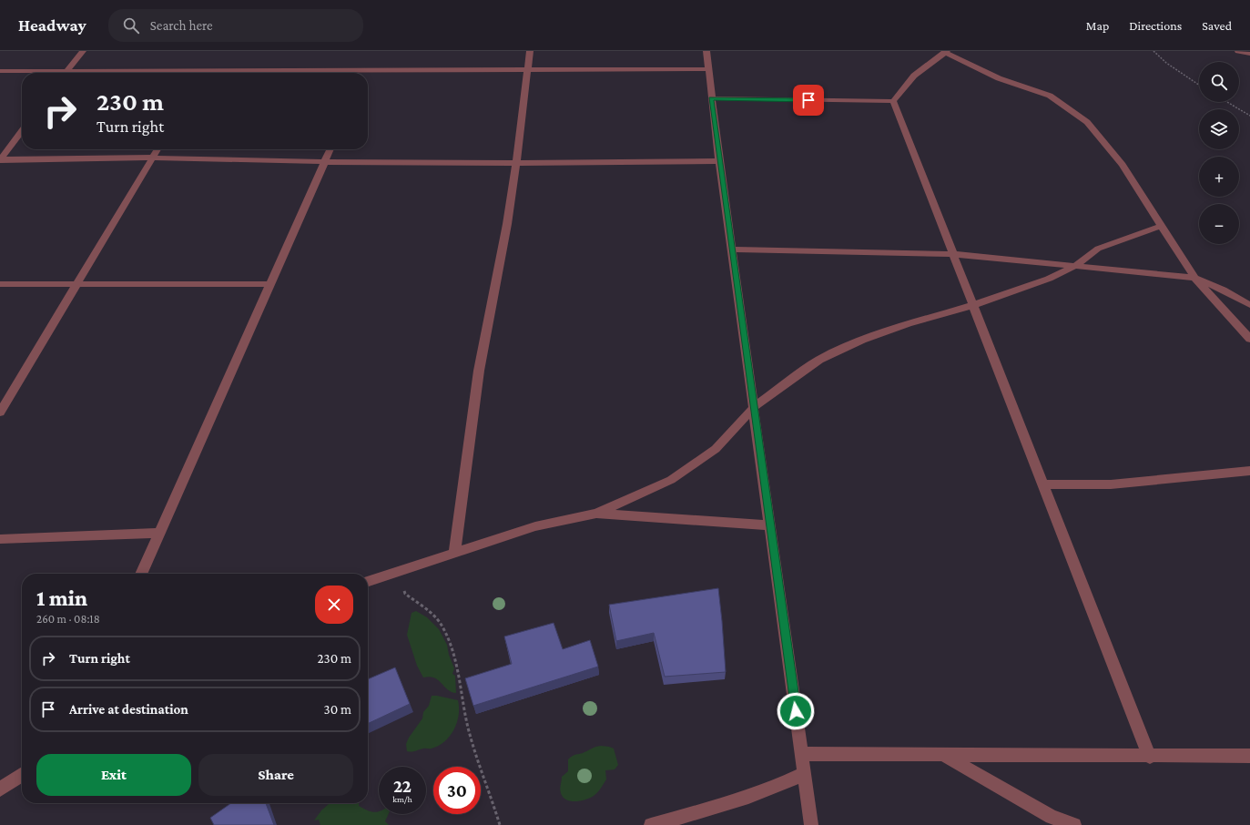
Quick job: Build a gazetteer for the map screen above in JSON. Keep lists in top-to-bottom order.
{
  "page": {
    "header": "Headway",
    "search": "Search here",
    "nav": ["Map", "Directions", "Saved"],
    "map_buttons": ["+", "−"],
    "turn": ["230 m", "Turn right"],
    "heading": ["1 min", "260 m · 08:18"],
    "list": [
      {
        "name": "Turn right",
        "value": "230 m"
      },
      {
        "name": "Arrive at destination",
        "value": "30 m"
      }
    ],
    "buttons": ["Exit", "Share"],
    "speed": "22 km/h",
    "limit": "30"
  }
}
